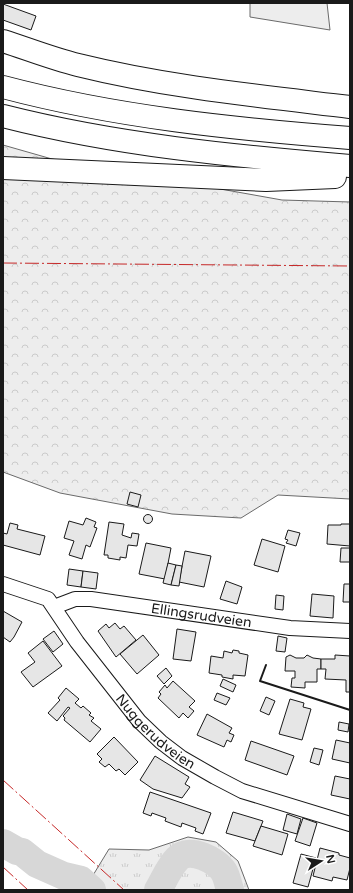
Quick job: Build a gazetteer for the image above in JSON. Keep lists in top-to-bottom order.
{
  "streets": {
    "street": ["Ellingsrudveien", "Nuggerudveien"]
  },
  "crossings": [
    ["Ellingsrudveien", "Nuggerudveien"]
  ],
  "north": "right"
}
